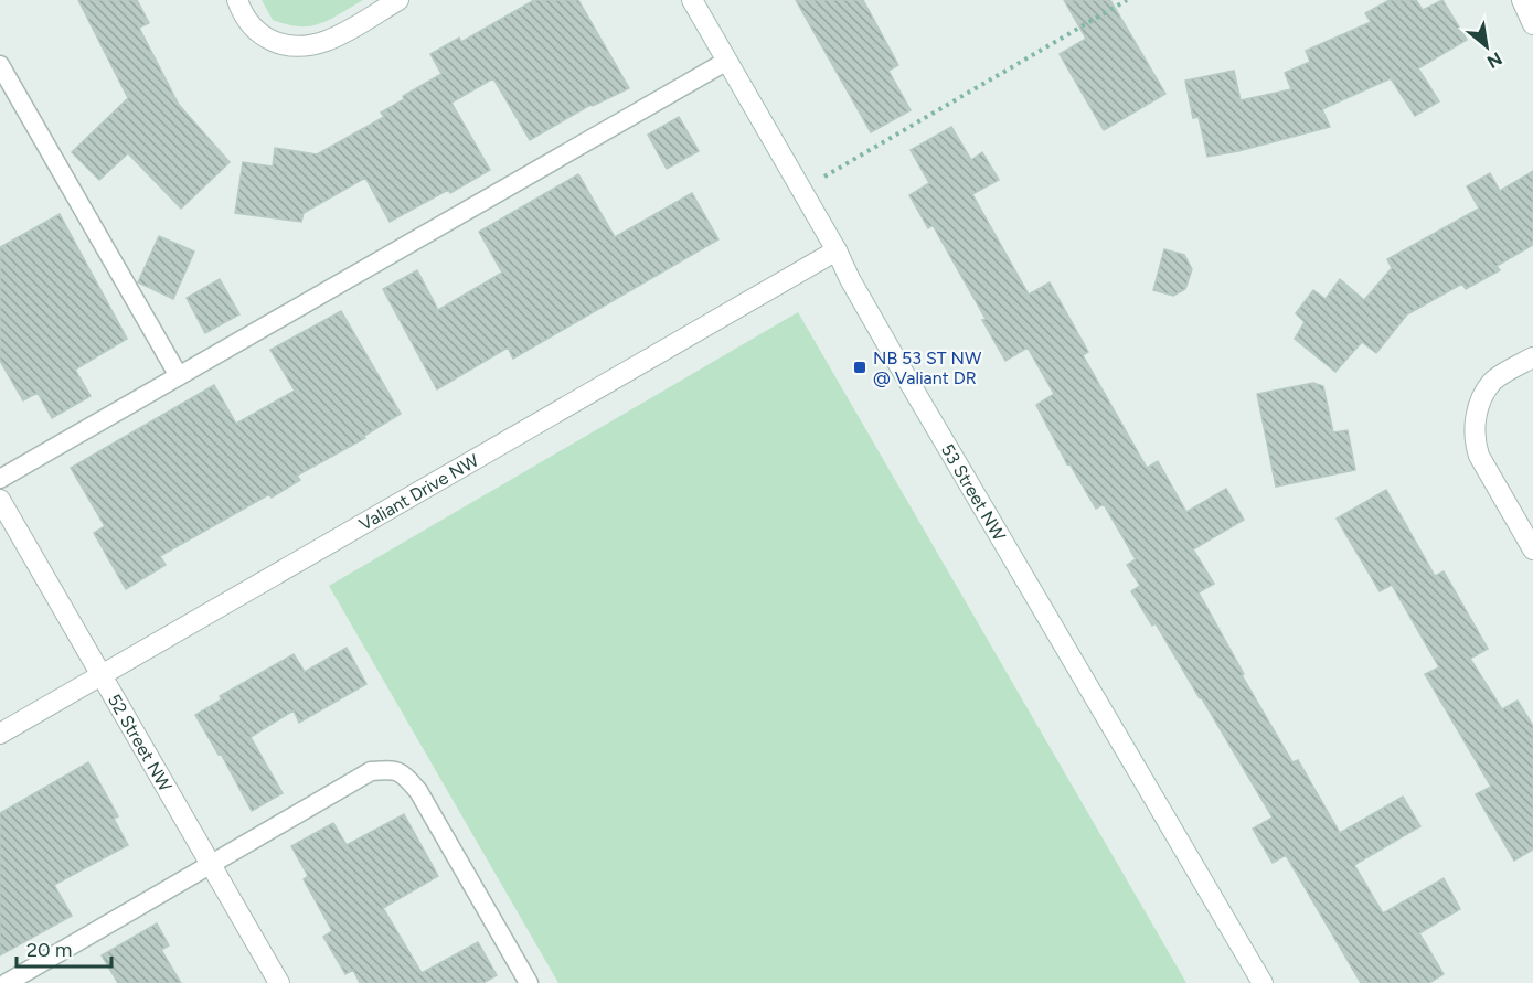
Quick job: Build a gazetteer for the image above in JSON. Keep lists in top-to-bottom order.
{
  "streets": {
    "street": ["Valiant Drive NW", "53 Street NW", "52 Street NW"]
  },
  "crossings": [
    ["Valiant Drive NW", "53 Street NW"],
    ["Valiant Drive NW", "52 Street NW"]
  ],
  "places": {
    "transit": ["NB 53 ST NW @ Valiant DR"]
  },
  "scale_bar": "20 m",
  "north": "bottom right"
}
